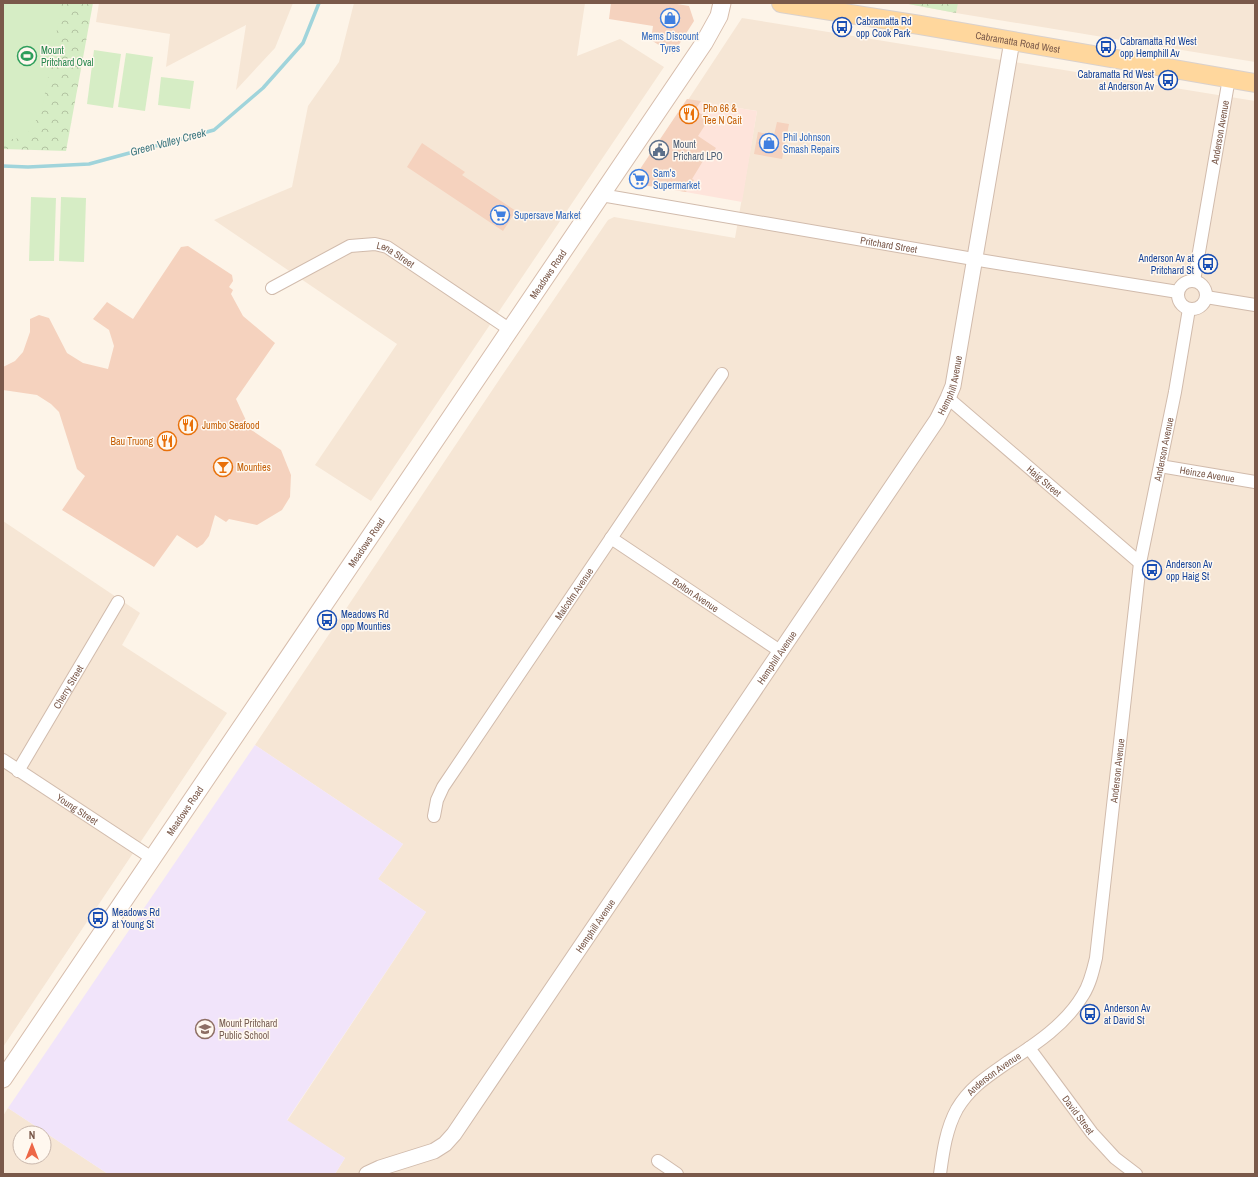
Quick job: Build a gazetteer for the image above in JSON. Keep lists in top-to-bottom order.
{
  "streets": {
    "main road": ["Cabramatta Road West", "Meadows Road"],
    "street": [
      "Anderson Avenue",
      "Pritchard Street",
      "Lena Street",
      "Hemphill Avenue",
      "Heinze Avenue",
      "Haig Street",
      "Malcolm Avenue",
      "Bolton Avenue",
      "Cherry Street",
      "Young Street",
      "David Street"
    ]
  },
  "crossings": [
    ["Cabramatta Road West", "Anderson Avenue"],
    ["Cabramatta Road West", "Hemphill Avenue"],
    ["Anderson Avenue", "Pritchard Street"],
    ["Anderson Avenue", "Heinze Avenue"],
    ["Anderson Avenue", "Haig Street"],
    ["Anderson Avenue", "David Street"],
    ["Pritchard Street", "Meadows Road"],
    ["Pritchard Street", "Hemphill Avenue"],
    ["Lena Street", "Meadows Road"],
    ["Meadows Road", "Young Street"],
    ["Hemphill Avenue", "Haig Street"],
    ["Hemphill Avenue", "Bolton Avenue"],
    ["Malcolm Avenue", "Bolton Avenue"],
    ["Cherry Street", "Young Street"]
  ],
  "water": ["Green Valley Creek"],
  "places": {
    "shop": ["Mems Discount Tyres", "Phil Johnson Smash Repairs"],
    "bus stop": [
      "Cabramatta Rd opp Cook Park",
      "Cabramatta Rd West opp Hemphill Av",
      "Cabramatta Rd West at Anderson Av",
      "Anderson Av at Pritchard St",
      "Anderson Av opp Haig St",
      "Meadows Rd opp Mounties",
      "Meadows Rd at Young St",
      "Anderson Av at David St"
    ],
    "sports": ["Mount Pritchard Oval"],
    "restaurant": ["Pho 66 & Tee N Cait", "Jumbo Seafood", "Bau Truong"],
    "public building": ["Mount Prichard LPO"],
    "supermarket": ["Sam's Supermarket", "Supersave Market"],
    "bar": ["Mounties"],
    "school or university": ["Mount Pritchard Public School"]
  },
  "north": "top"
}
